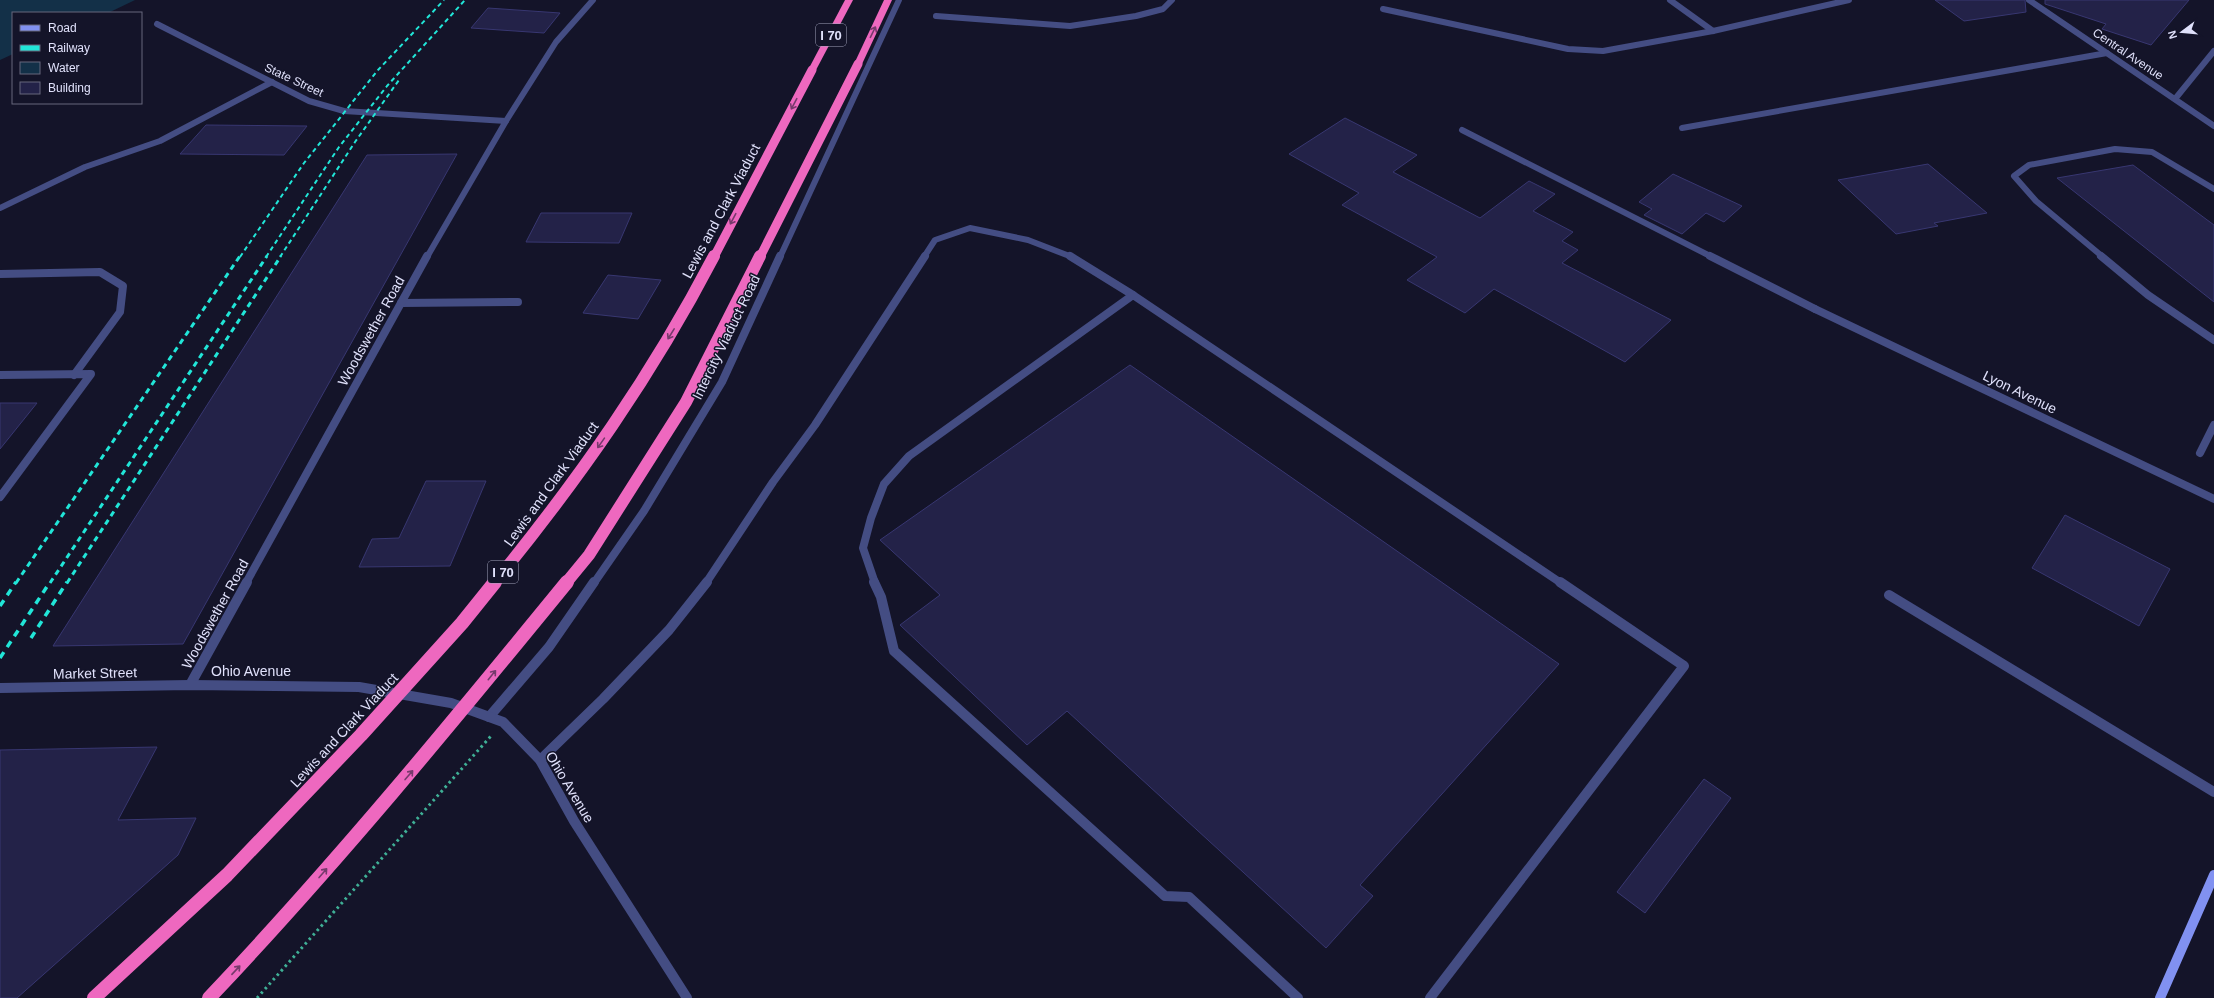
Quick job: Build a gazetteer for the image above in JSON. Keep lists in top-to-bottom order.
{
  "streets": {
    "highway": ["I 70", "Lewis and Clark Viaduct"],
    "street": [
      "Central Avenue",
      "State Street",
      "Woodswether Road",
      "Intercity Viaduct Road",
      "Lyon Avenue",
      "Ohio Avenue",
      "Market Street"
    ]
  },
  "crossings": [
    ["State Street", "Woodswether Road"],
    ["Woodswether Road", "Ohio Avenue"],
    ["Woodswether Road", "Market Street"],
    ["Intercity Viaduct Road", "Ohio Avenue"],
    ["Ohio Avenue", "Market Street"]
  ],
  "legend": [
    "Road",
    "Railway",
    "Water",
    "Building"
  ],
  "north": "left"
}
